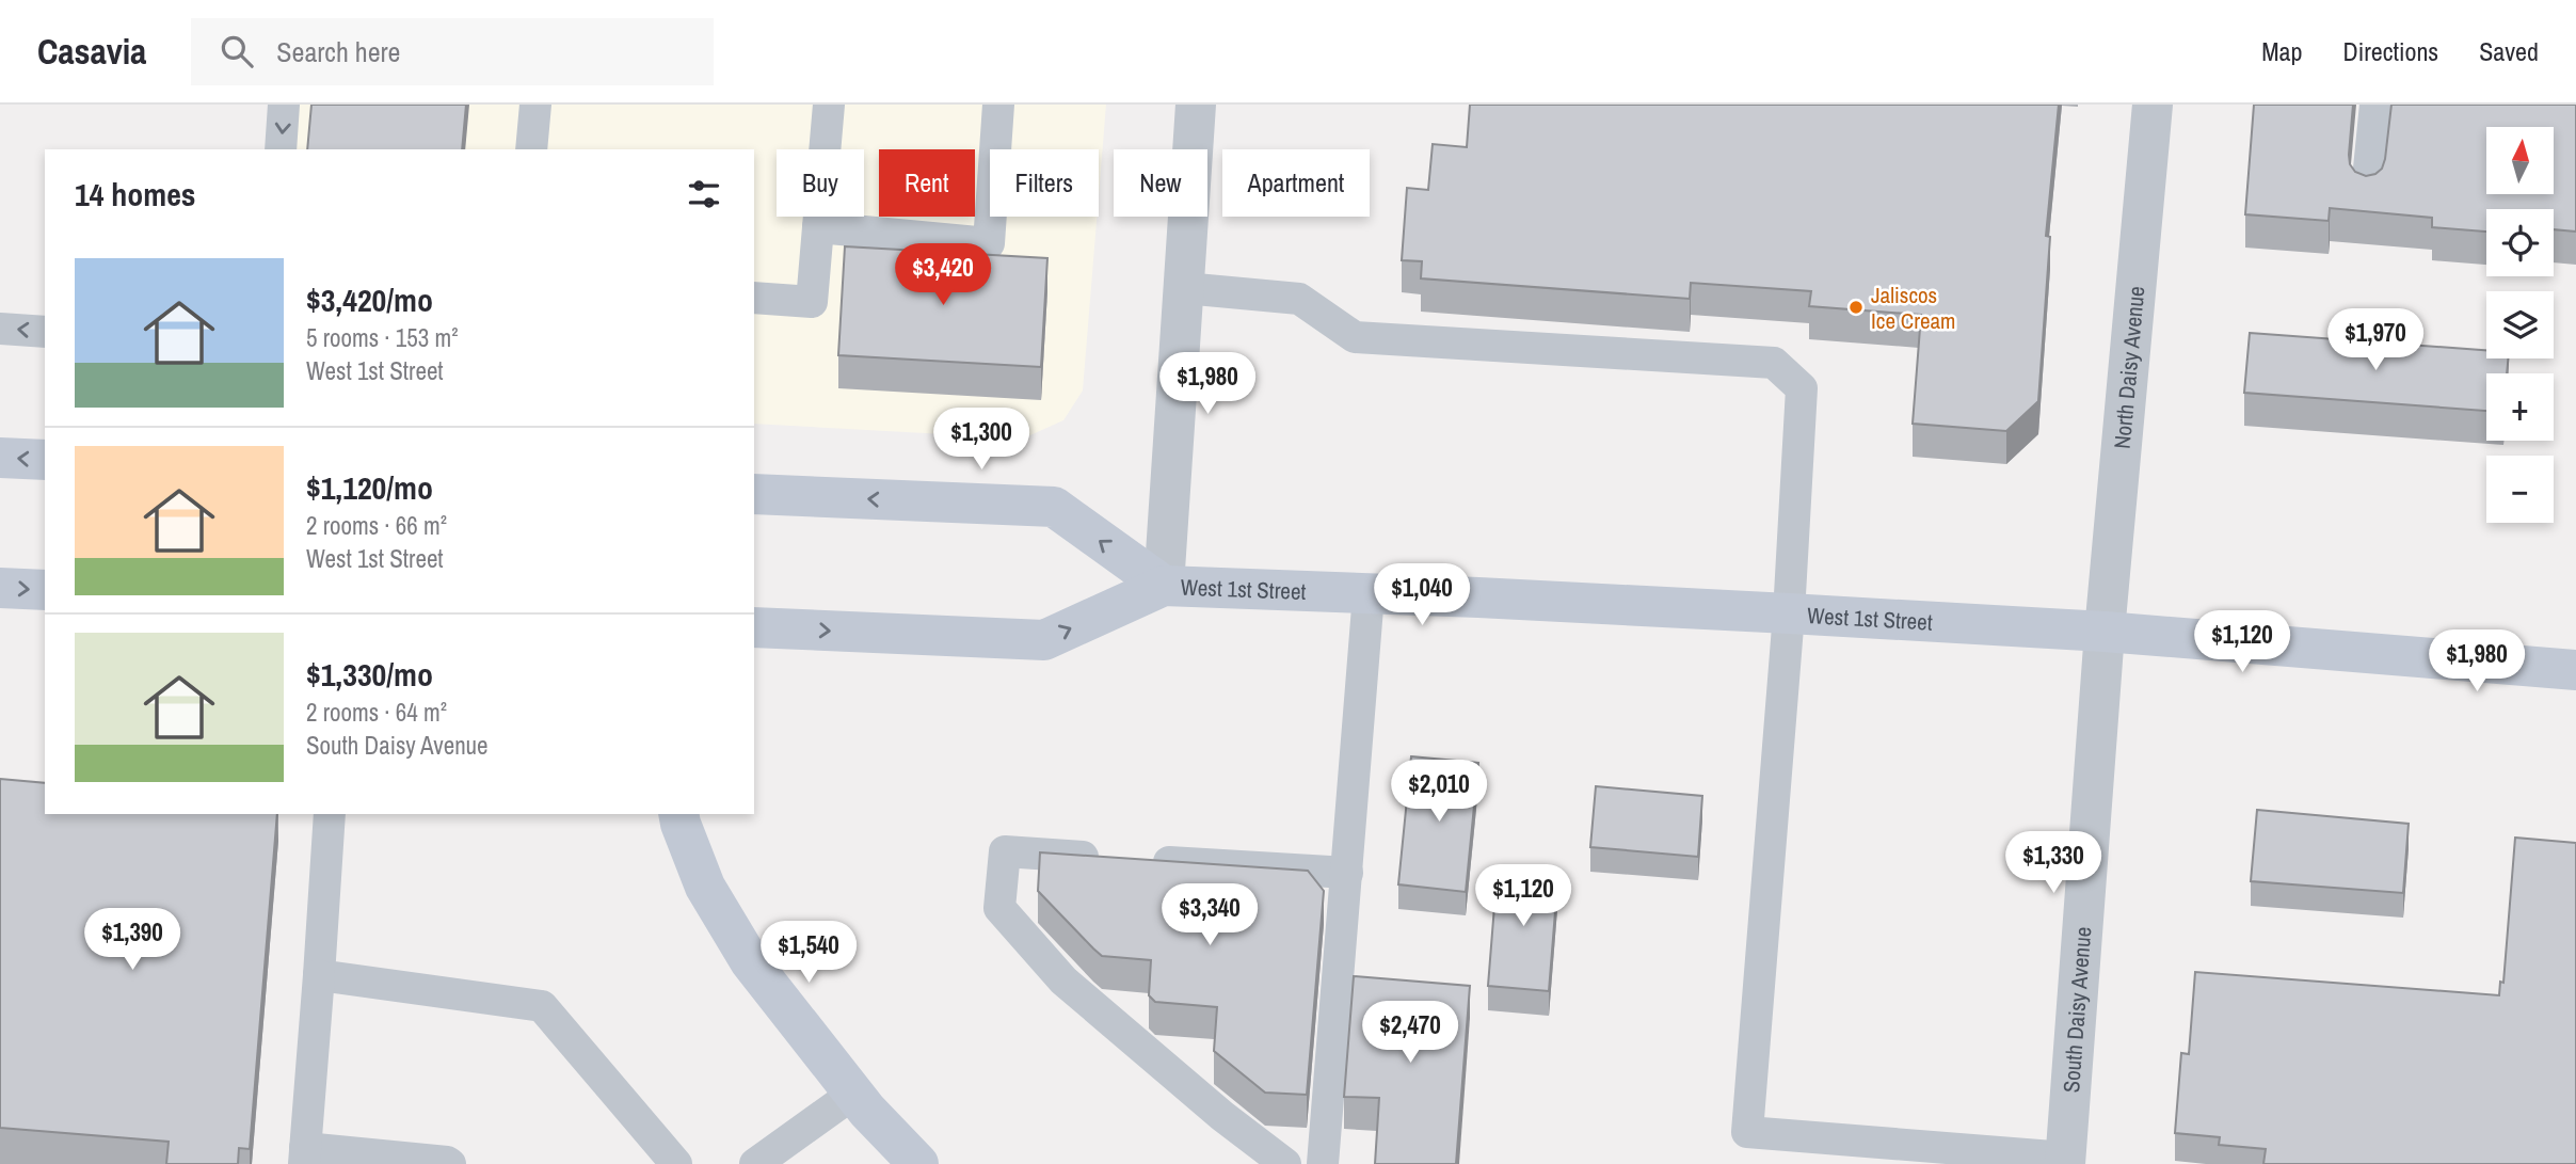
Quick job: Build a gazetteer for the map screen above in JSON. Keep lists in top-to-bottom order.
{
  "streets": {
    "main road": ["West 1st Street"],
    "street": ["North Daisy Avenue", "South Daisy Avenue"]
  },
  "crossings": [
    ["North Daisy Avenue", "West 1st Street"],
    ["North Daisy Avenue", "South Daisy Avenue"],
    ["West 1st Street", "South Daisy Avenue"]
  ],
  "places": ["Jaliscos Ice Cream"],
  "north": "top",
  "page": {
    "header": "Casavia",
    "search": "Search here",
    "nav": ["Map", "Directions", "Saved"],
    "map_buttons": ["+", "−"],
    "chip": [
      "Buy",
      "Rent",
      "Filters",
      "New",
      "Apartment"
    ],
    "heading": "14 homes",
    "list": [
      {
        "name": "$3,420/mo",
        "note": "5 rooms · 153 m² · West 1st Street"
      },
      {
        "name": "$1,120/mo",
        "note": "2 rooms · 66 m² · West 1st Street"
      },
      {
        "name": "$1,330/mo",
        "note": "2 rooms · 64 m² · South Daisy Avenue"
      }
    ],
    "price": [
      "$3,420",
      "$1,970",
      "$1,980",
      "$1,300",
      "$1,040",
      "$1,120",
      "$1,980",
      "$2,010",
      "$1,330",
      "$1,120",
      "$3,340",
      "$1,390",
      "$1,540",
      "$2,470"
    ]
  }
}
